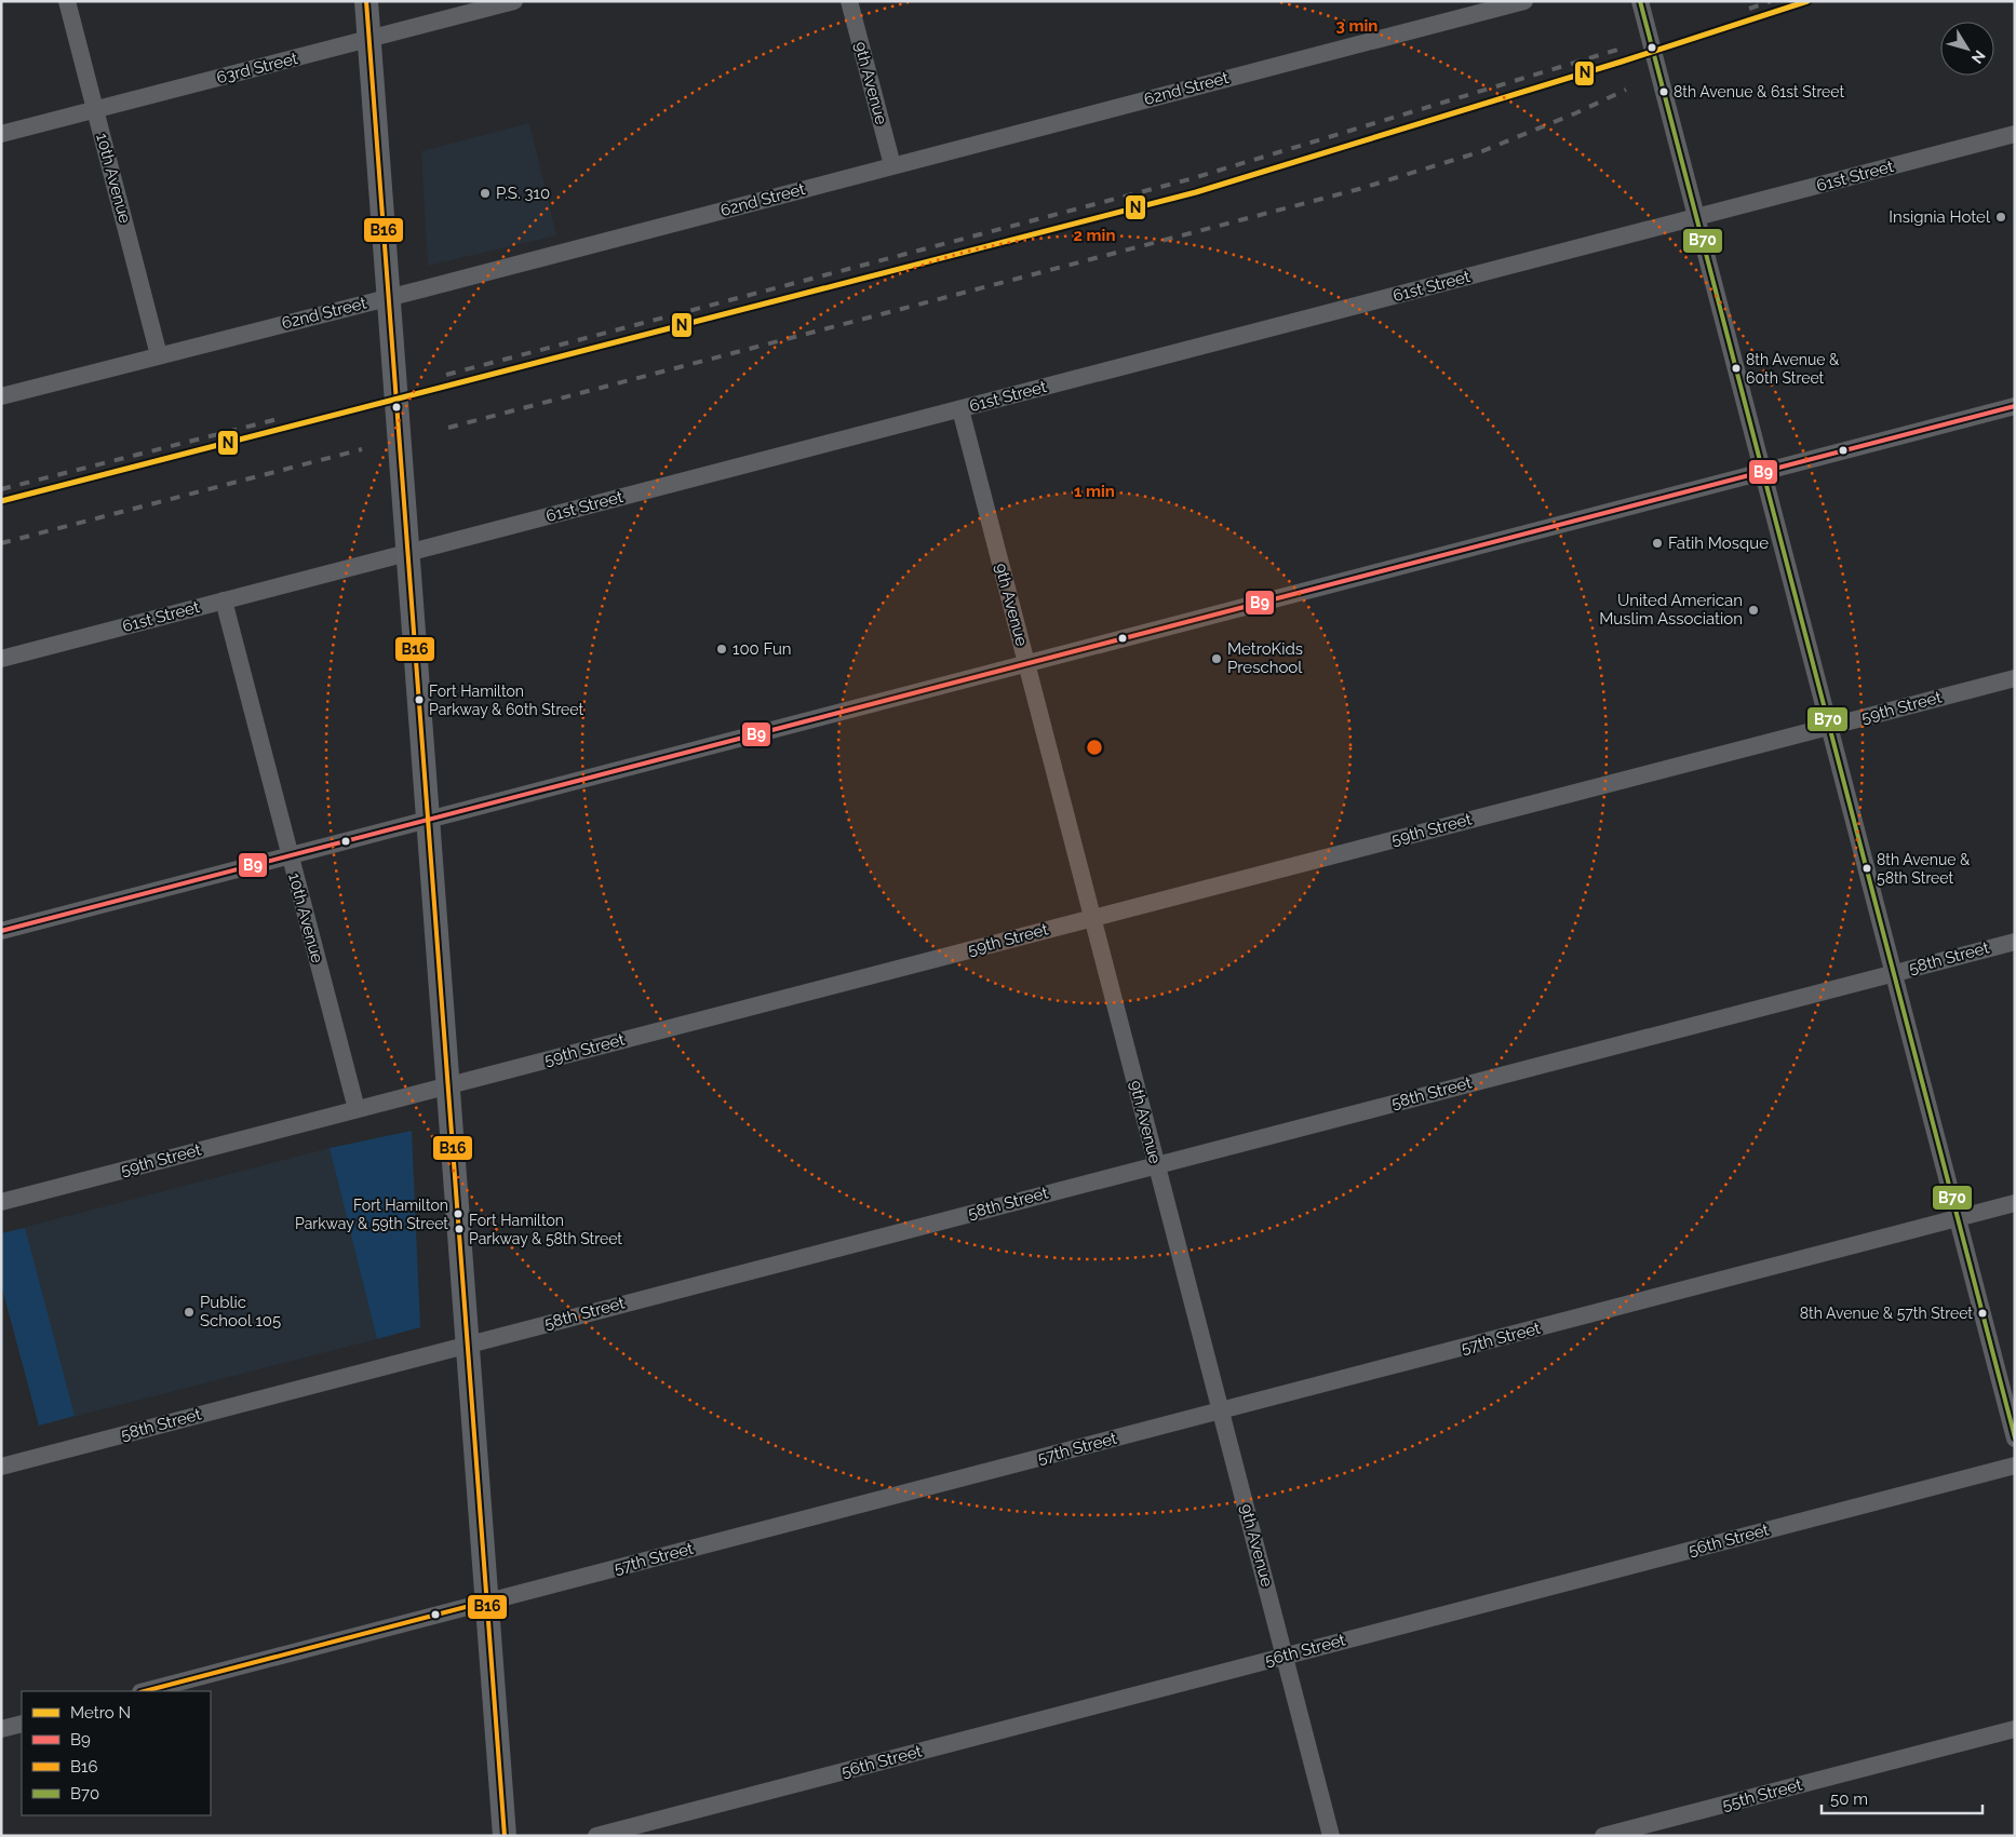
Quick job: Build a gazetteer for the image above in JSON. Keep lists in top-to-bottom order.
{
  "streets": {
    "street": [
      "63rd Street",
      "9th Avenue",
      "62nd Street",
      "61st Street",
      "10th Avenue",
      "59th Street",
      "58th Street",
      "57th Street",
      "56th Street",
      "55th Street"
    ]
  },
  "crossings": [
    ["63rd Street", "10th Avenue"],
    ["9th Avenue", "62nd Street"],
    ["9th Avenue", "61st Street"],
    ["9th Avenue", "59th Street"],
    ["9th Avenue", "58th Street"],
    ["9th Avenue", "57th Street"],
    ["9th Avenue", "56th Street"],
    ["62nd Street", "10th Avenue"],
    ["61st Street", "10th Avenue"],
    ["10th Avenue", "59th Street"]
  ],
  "places": [
    "8th Avenue & 61st Street",
    "P.S. 310",
    "Insignia Hotel",
    "8th Avenue & 60th Street",
    "Fatih Mosque",
    "United American Muslim Association",
    "100 Fun",
    "MetroKids Preschool",
    "Fort Hamilton Parkway & 60th Street",
    "8th Avenue & 58th Street",
    "Fort Hamilton Parkway & 59th Street",
    "Fort Hamilton Parkway & 58th Street",
    "Public School 105",
    "8th Avenue & 57th Street"
  ],
  "lines": [
    "metro line N",
    "transit line B16",
    "transit line B70",
    "transit line B9"
  ],
  "legend": [
    "Metro N",
    "B9",
    "B16",
    "B70"
  ],
  "scale_bar": "50 m",
  "north": "bottom right",
  "rings": ["3 min", "2 min", "1 min"]
}
